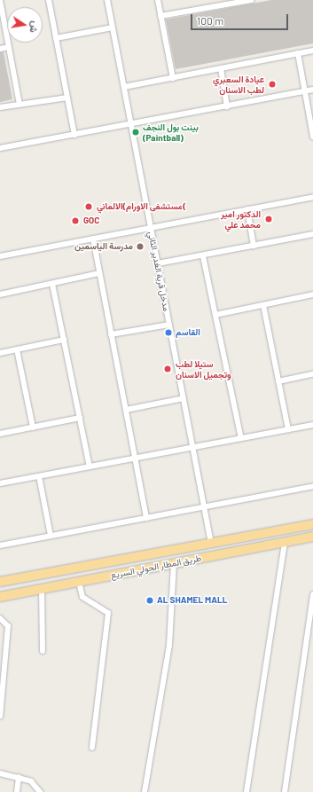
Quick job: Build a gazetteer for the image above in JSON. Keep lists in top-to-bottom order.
{
  "streets": {
    "highway": ["طريق المطار الحولي السريع"],
    "street": ["مدخل قرية الغدير الثاني"]
  },
  "crossings": [
    ["مدخل قرية الغدير الثاني", "طريق المطار الحولي السريع"]
  ],
  "places": [
    "عيادة السعبري لطب الاسنان",
    "بينت بول النجف (Paintball)",
    "مستشفى الاورام)الالماني(",
    "الدكتور امير محمد علي",
    "GOC",
    "مدرسة الياسمين",
    "القاسم",
    "ستيلا لطب وتجميل الاسنان",
    "AL SHAMEL MALL"
  ],
  "scale_bar": "100 m",
  "north": "right"
}
